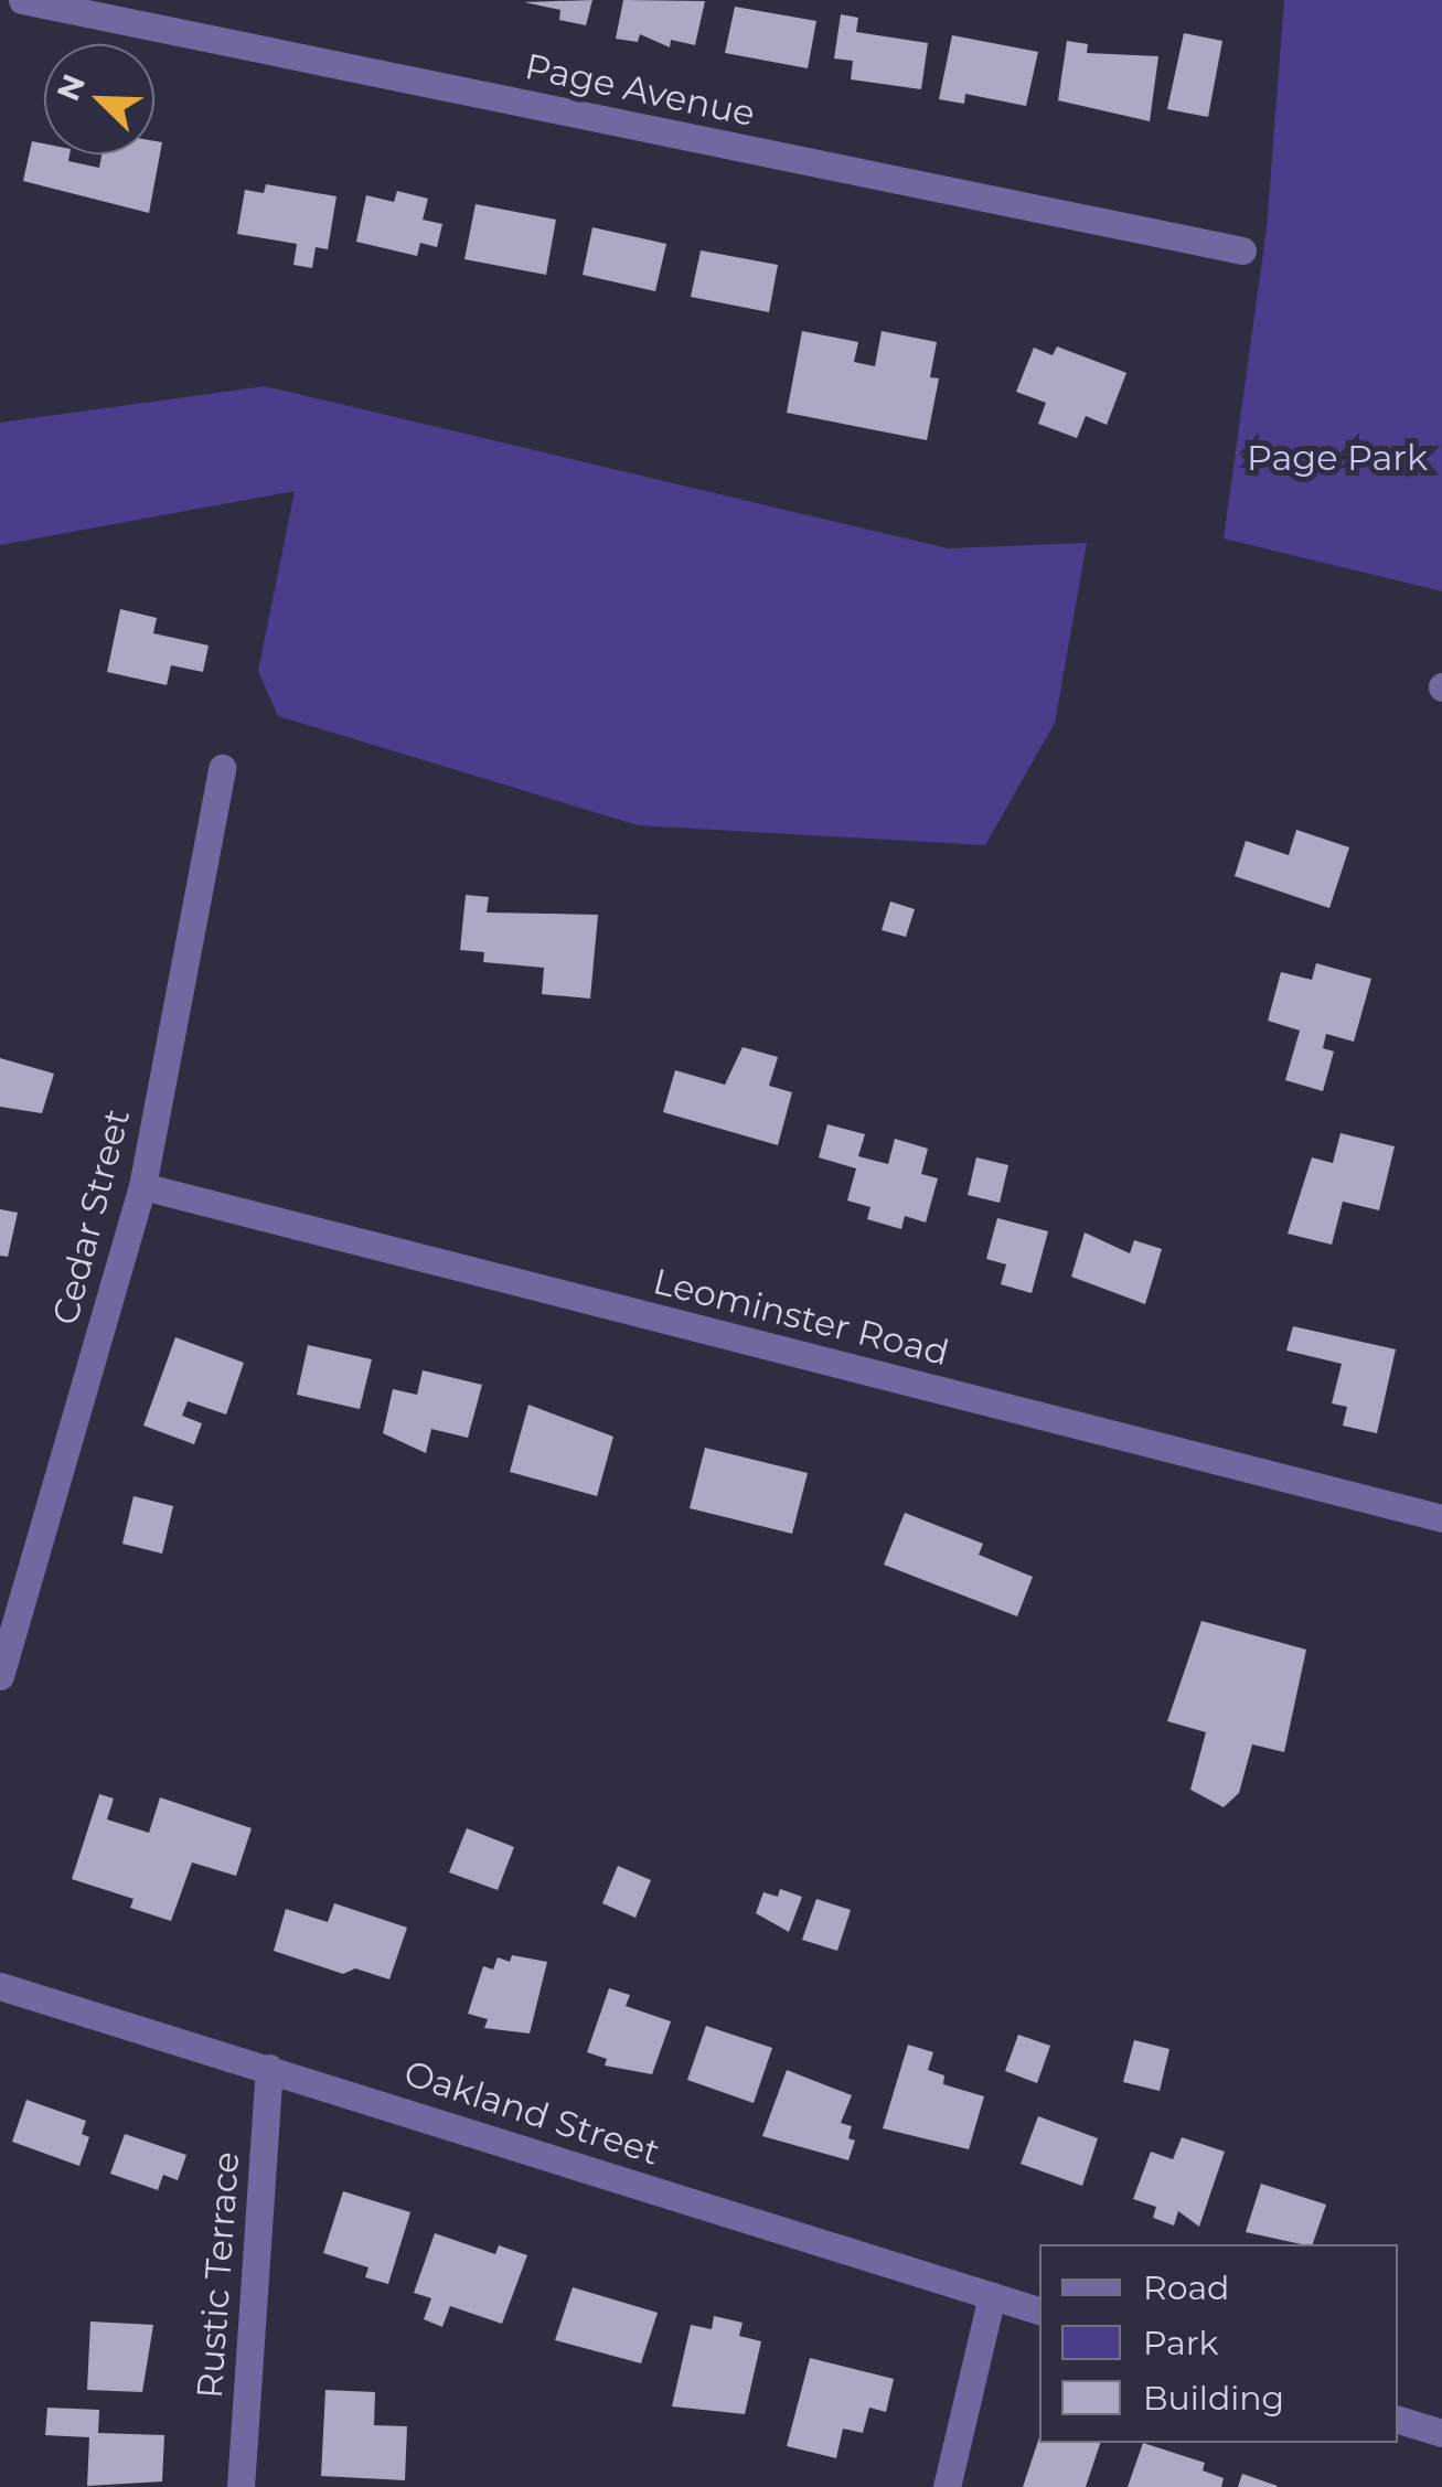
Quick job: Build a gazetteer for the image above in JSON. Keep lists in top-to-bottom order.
{
  "streets": {
    "street": [
      "Page Avenue",
      "Cedar Street",
      "Leominster Road",
      "Oakland Street",
      "Rustic Terrace"
    ]
  },
  "crossings": [
    ["Cedar Street", "Leominster Road"],
    ["Oakland Street", "Rustic Terrace"]
  ],
  "parks": ["Page Park"],
  "legend": ["Road", "Park", "Building"],
  "north": "top left"
}
